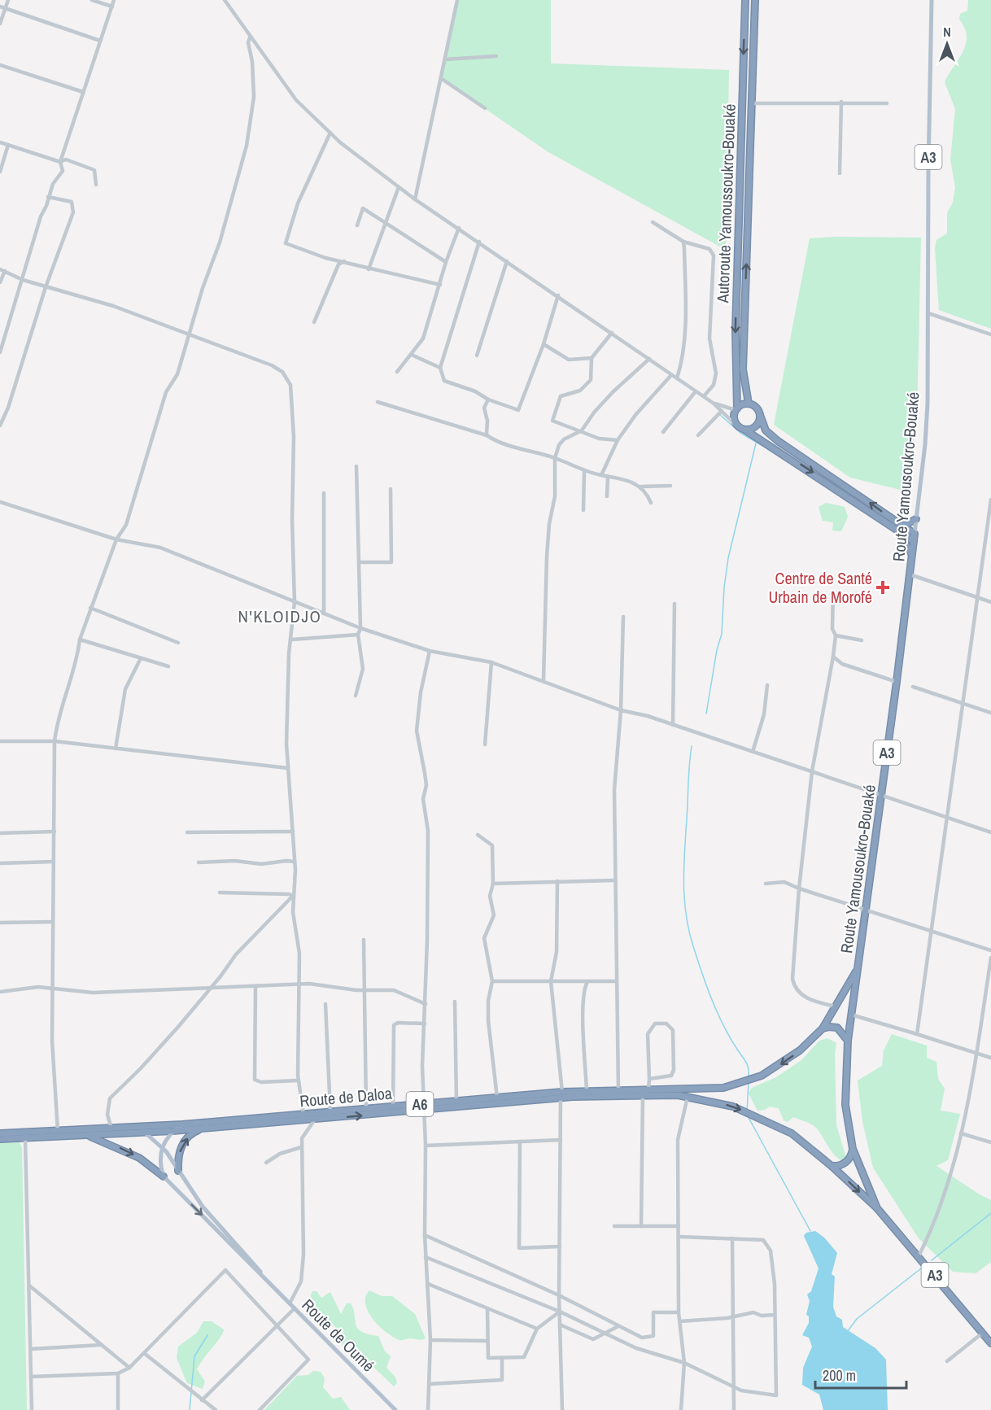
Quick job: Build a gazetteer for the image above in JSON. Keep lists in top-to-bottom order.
{
  "streets": {
    "highway": [
      "A3",
      "Autoroute Yamoussoukro-Bouaké",
      "Route Yamousoukro-Bouaké",
      "Route de Daloa",
      "A6"
    ],
    "main road": ["Route de Oumé"]
  },
  "crossings": [
    ["A3", "Route Yamousoukro-Bouaké"],
    ["A3", "A6"],
    ["Route Yamousoukro-Bouaké", "A6"],
    ["Route de Daloa", "A6"]
  ],
  "districts": ["N'KLOIDJO"],
  "places": {
    "health": ["Centre de Santé Urbain de Morofé"]
  },
  "scale_bar": "200 m",
  "north": "top"
}
